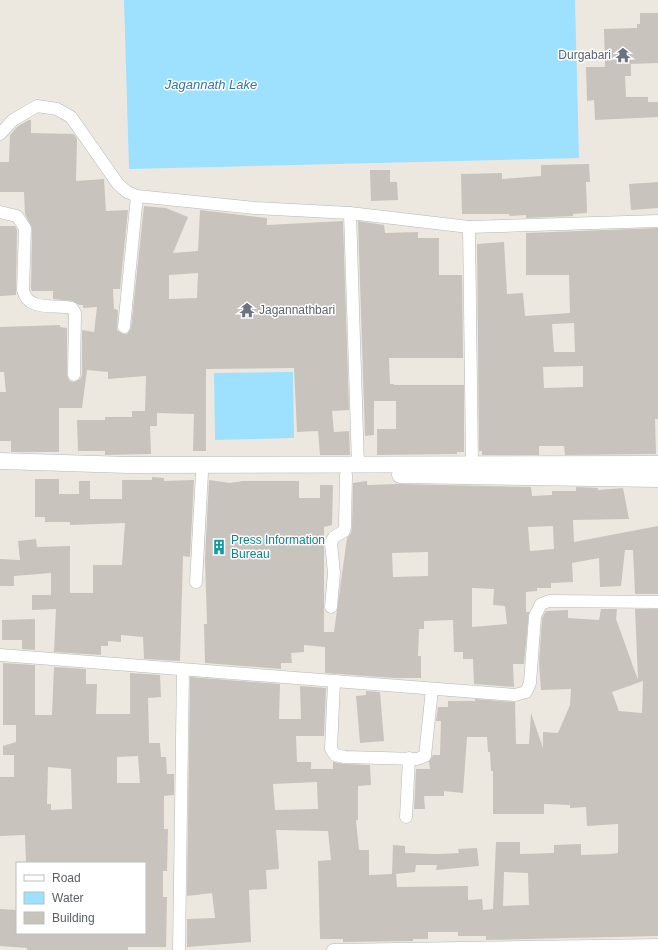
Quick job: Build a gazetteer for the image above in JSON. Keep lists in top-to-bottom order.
{
  "water": ["Jagannath Lake"],
  "places": {
    "temple": ["Durgabari", "Jagannathbari"],
    "building": ["Press Information Bureau"]
  },
  "legend": ["Road", "Water", "Building"]
}
